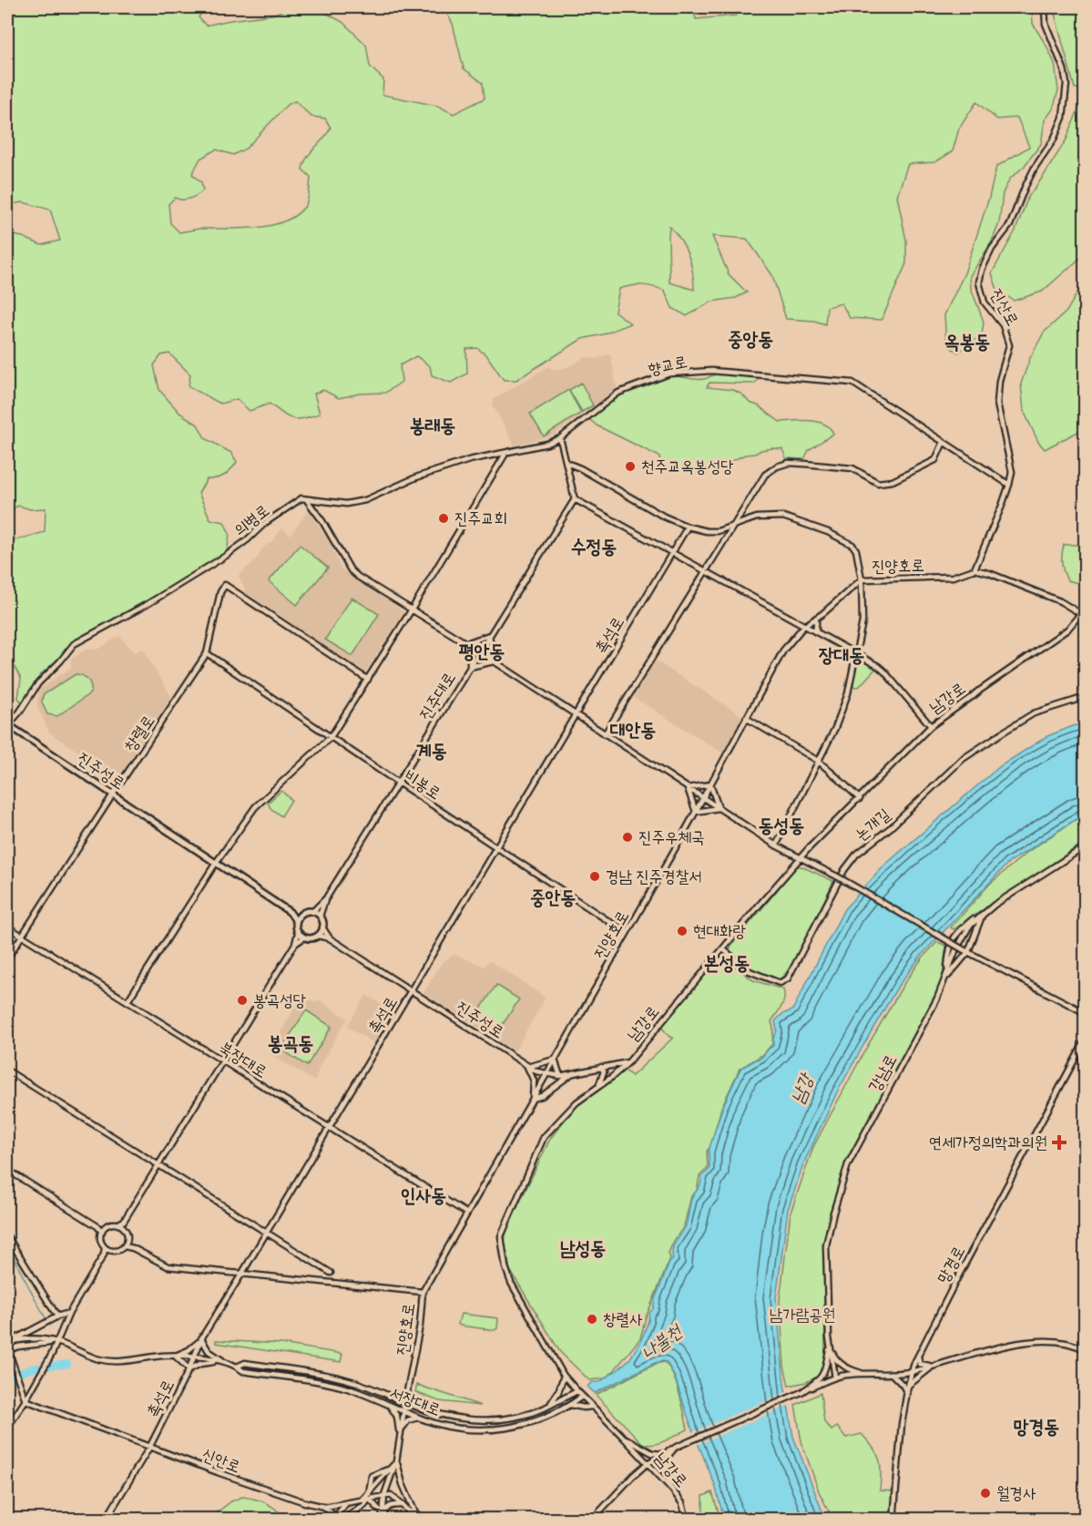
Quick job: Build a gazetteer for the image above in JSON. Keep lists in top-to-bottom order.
{
  "streets": {
    "main road": ["남강로", "진주성로"],
    "street": [
      "진산로",
      "향교로",
      "의병로",
      "진양호로",
      "촉석로",
      "진주대로",
      "창렬로",
      "비봉로",
      "논개길",
      "북장대로",
      "강남로",
      "망경로",
      "서장대로",
      "신안로"
    ]
  },
  "crossings": [
    ["진산로", "향교로"],
    ["진산로", "진양호로"],
    ["향교로", "의병로"],
    ["의병로", "진주성로"],
    ["진양호로", "남강로"],
    ["진양호로", "진주성로"],
    ["진양호로", "비봉로"],
    ["진양호로", "북장대로"],
    ["진양호로", "서장대로"],
    ["촉석로", "진주성로"],
    ["촉석로", "비봉로"],
    ["촉석로", "북장대로"],
    ["촉석로", "서장대로"],
    ["촉석로", "신안로"],
    ["진주대로", "비봉로"],
    ["남강로", "진주성로"],
    ["남강로", "논개길"],
    ["남강로", "서장대로"],
    ["창렬로", "진주성로"],
    ["창렬로", "비봉로"],
    ["창렬로", "북장대로"]
  ],
  "districts": [
    "중앙동",
    "옥봉동",
    "봉래동",
    "수정동",
    "평안동",
    "장대동",
    "대안동",
    "계동",
    "동성동",
    "중안동",
    "본성동",
    "봉곡동",
    "인사동",
    "남성동",
    "망경동"
  ],
  "water": ["남강", "나불천"],
  "parks": ["남가람공원"],
  "places": {
    "other": [
      "천주교옥봉성당",
      "진주교회",
      "진주우체국",
      "경남 진주경찰서",
      "현대화랑",
      "봉곡성당",
      "창렬사",
      "월경사"
    ],
    "health": ["연세가정의학과의원"]
  }
}
